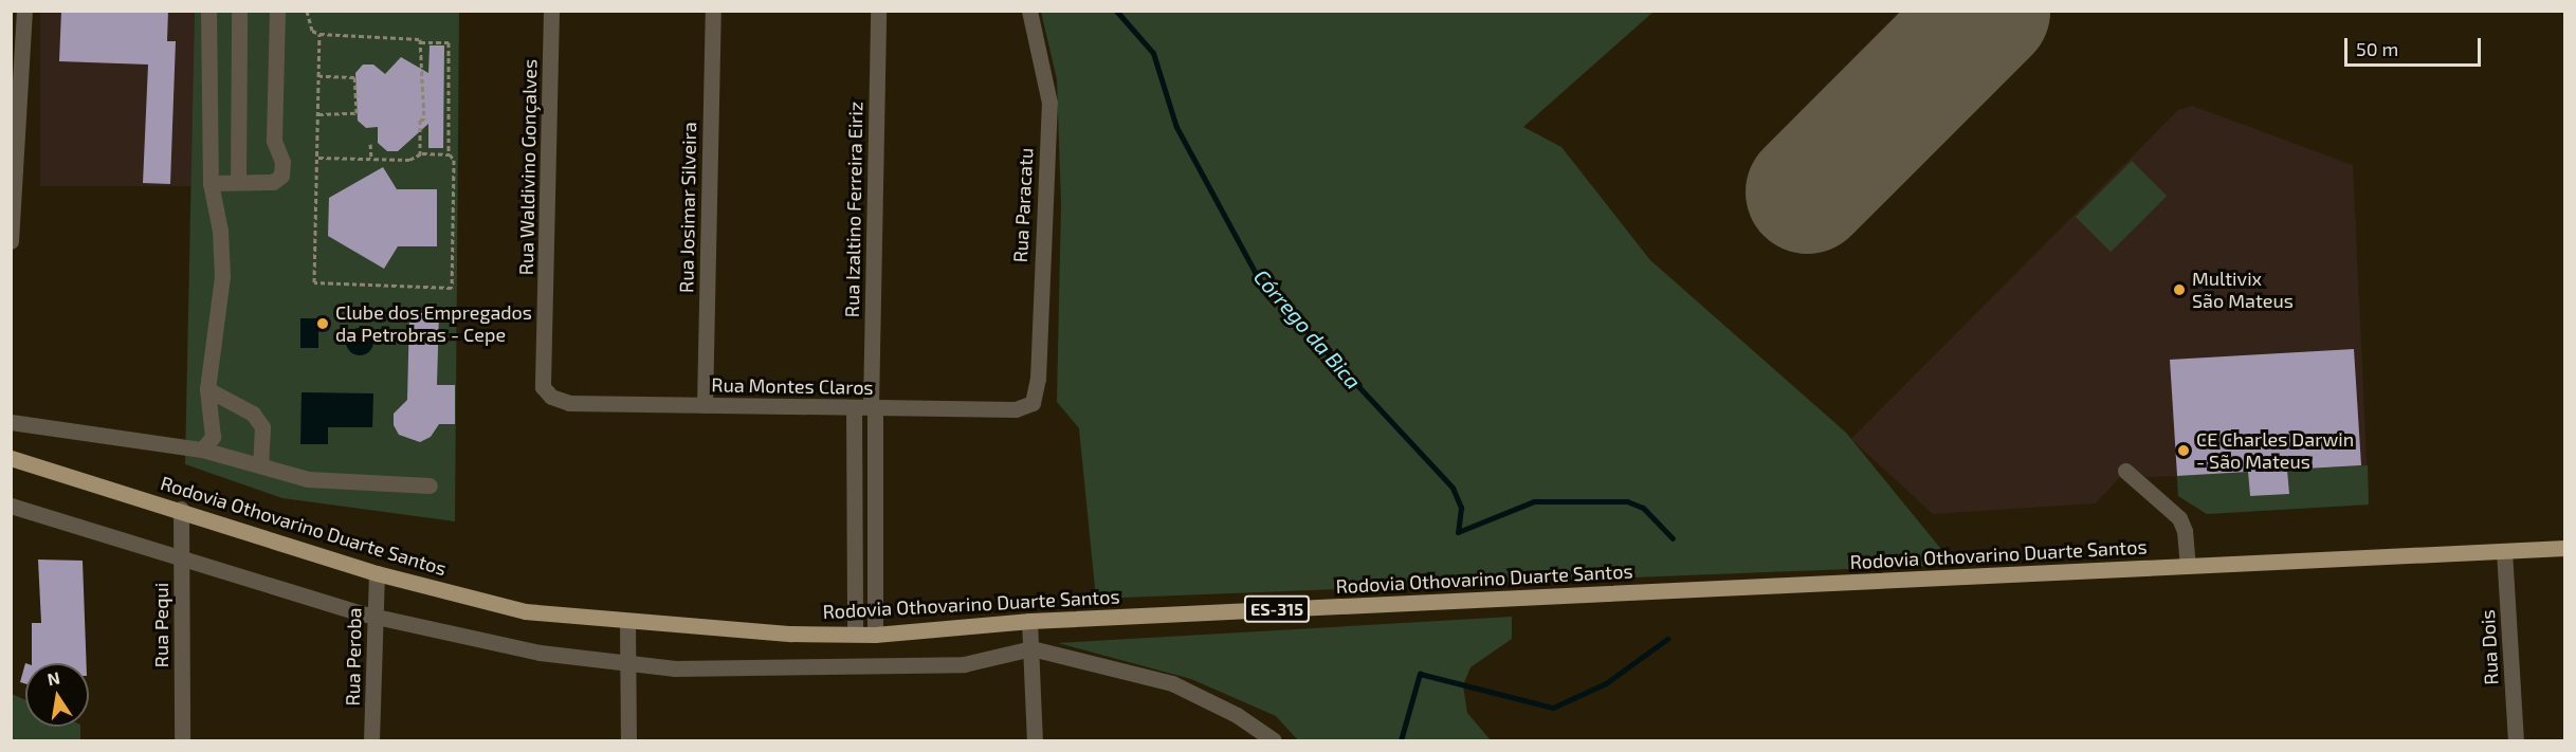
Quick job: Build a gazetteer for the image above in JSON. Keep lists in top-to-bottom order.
{
  "streets": {
    "main road": ["Rodovia Othovarino Duarte Santos", "ES-315"],
    "street": [
      "Rua Waldivino Gonçalves",
      "Rua Paracatu",
      "Rua Josimar Silveira",
      "Rua Izaltino Ferreira Eiriz",
      "Rua Montes Claros",
      "Rua Pequi",
      "Rua Dois",
      "Rua Peroba"
    ]
  },
  "crossings": [
    ["Rua Waldivino Gonçalves", "Rua Montes Claros"],
    ["Rua Paracatu", "Rua Montes Claros"],
    ["Rua Josimar Silveira", "Rua Montes Claros"],
    ["Rua Izaltino Ferreira Eiriz", "Rua Montes Claros"],
    ["Rodovia Othovarino Duarte Santos", "Rua Pequi"],
    ["Rodovia Othovarino Duarte Santos", "Rua Dois"],
    ["Rodovia Othovarino Duarte Santos", "Rua Peroba"]
  ],
  "water": ["Córrego da Bica"],
  "places": ["Multivix São Mateus", "Clube dos Empregados da Petrobras - Cepe", "CE Charles Darwin - São Mateus"],
  "scale_bar": "50 m",
  "north": "top"
}
